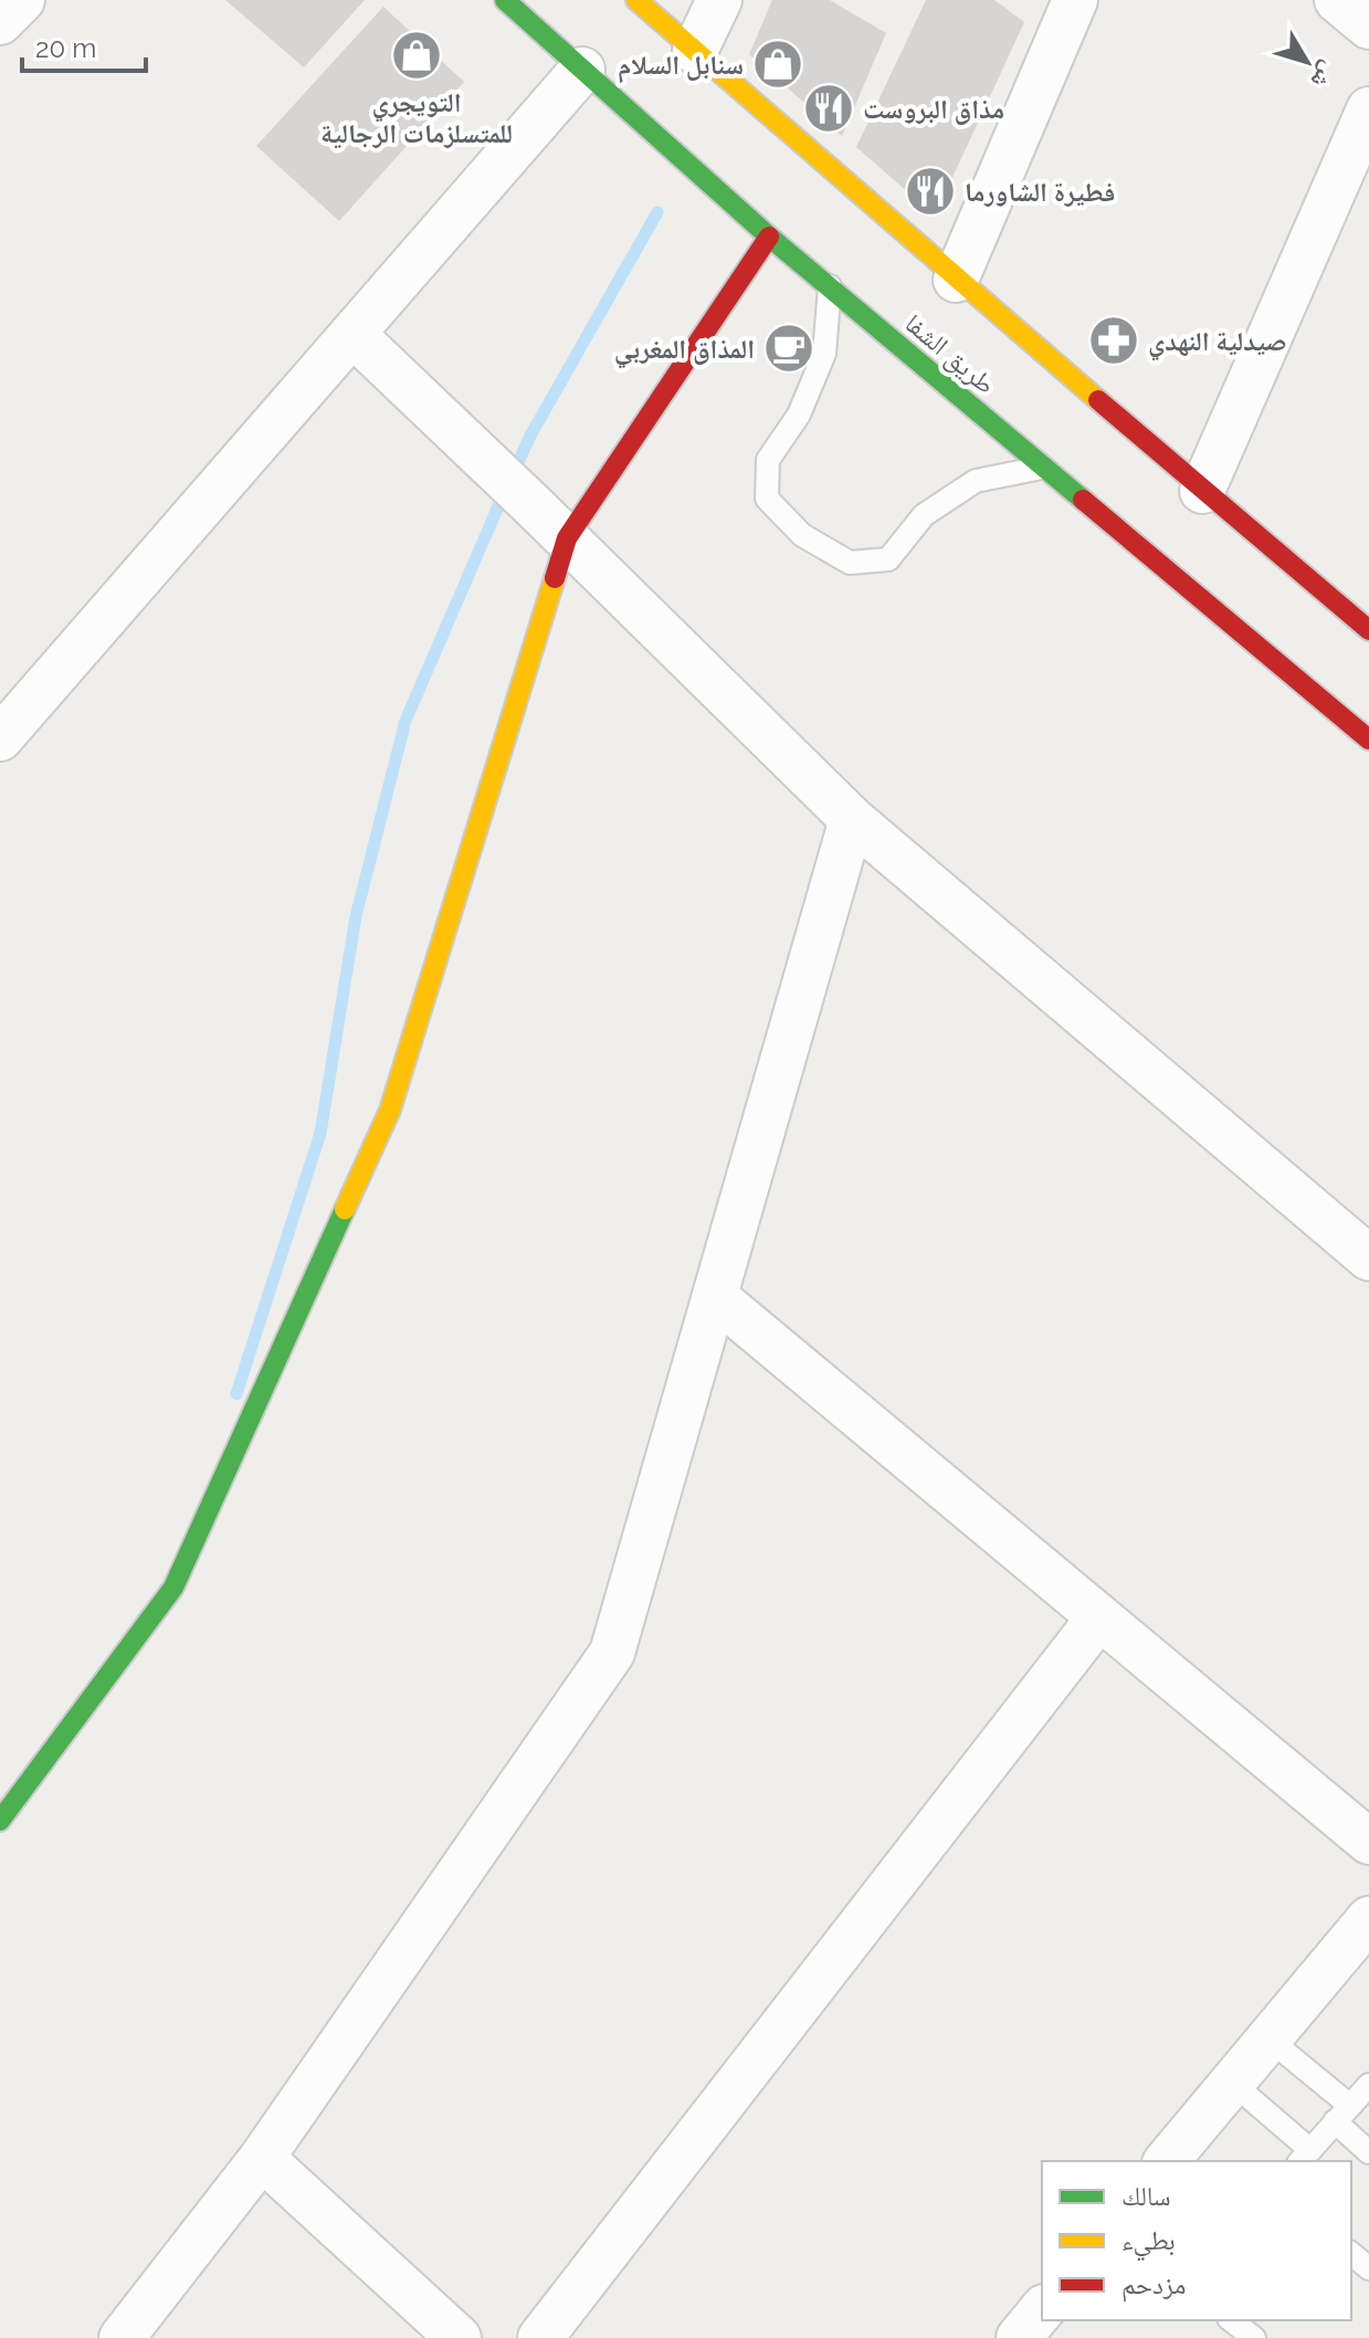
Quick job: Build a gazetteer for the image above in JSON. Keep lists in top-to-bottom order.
{
  "streets": {
    "main road": ["طريق الشفا"]
  },
  "places": {
    "shop": ["التويجري للمتسلزمات الرجالية", "سنابل السلام"],
    "restaurant": ["مذاق البروست", "فطيرة الشاورما"],
    "pharmacy": ["صيدلية النهدي"],
    "cafe": ["المذاق المغربي"]
  },
  "legend": ["سالك", "بطيء", "مزدحم"],
  "scale_bar": "20 m",
  "north": "bottom right"
}
